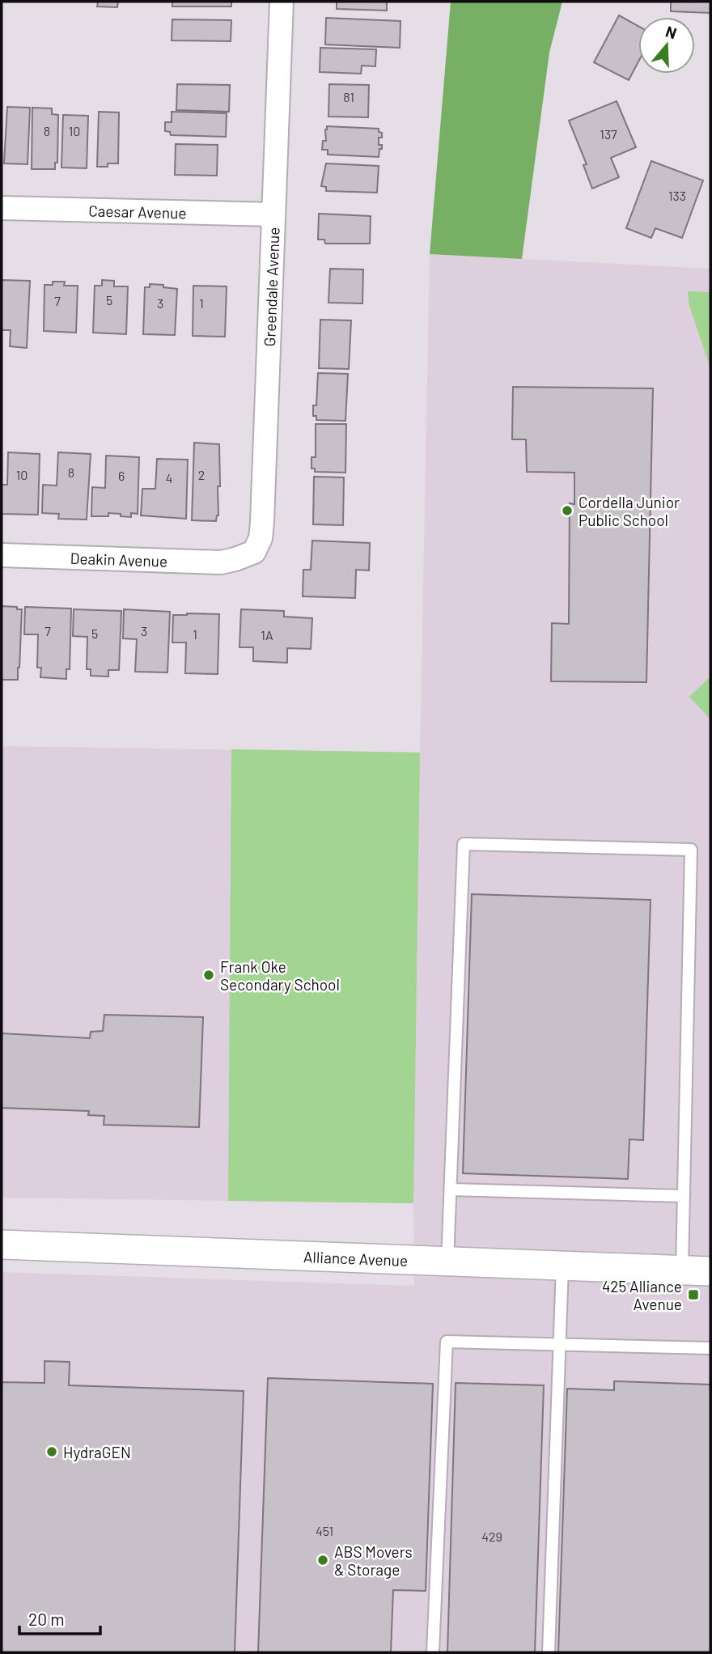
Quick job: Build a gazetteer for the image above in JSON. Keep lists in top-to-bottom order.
{
  "streets": {
    "street": [
      "Caesar Avenue",
      "Greendale Avenue",
      "Deakin Avenue",
      "Alliance Avenue"
    ]
  },
  "crossings": [
    ["Caesar Avenue", "Greendale Avenue"],
    ["Greendale Avenue", "Deakin Avenue"]
  ],
  "places": {
    "other": [
      "Cordella Junior Public School",
      "Frank Oke Secondary School",
      "HydraGEN",
      "ABS Movers & Storage"
    ],
    "transit": ["425 Alliance Avenue"]
  },
  "house_numbers": [
    "81",
    "8",
    "10",
    "137",
    "133",
    "5",
    "7",
    "3",
    "1",
    "8",
    "10",
    "2",
    "6",
    "4",
    "7",
    "3",
    "5",
    "1",
    "1A",
    "451",
    "429"
  ],
  "scale_bar": "20 m",
  "north": "top"
}
